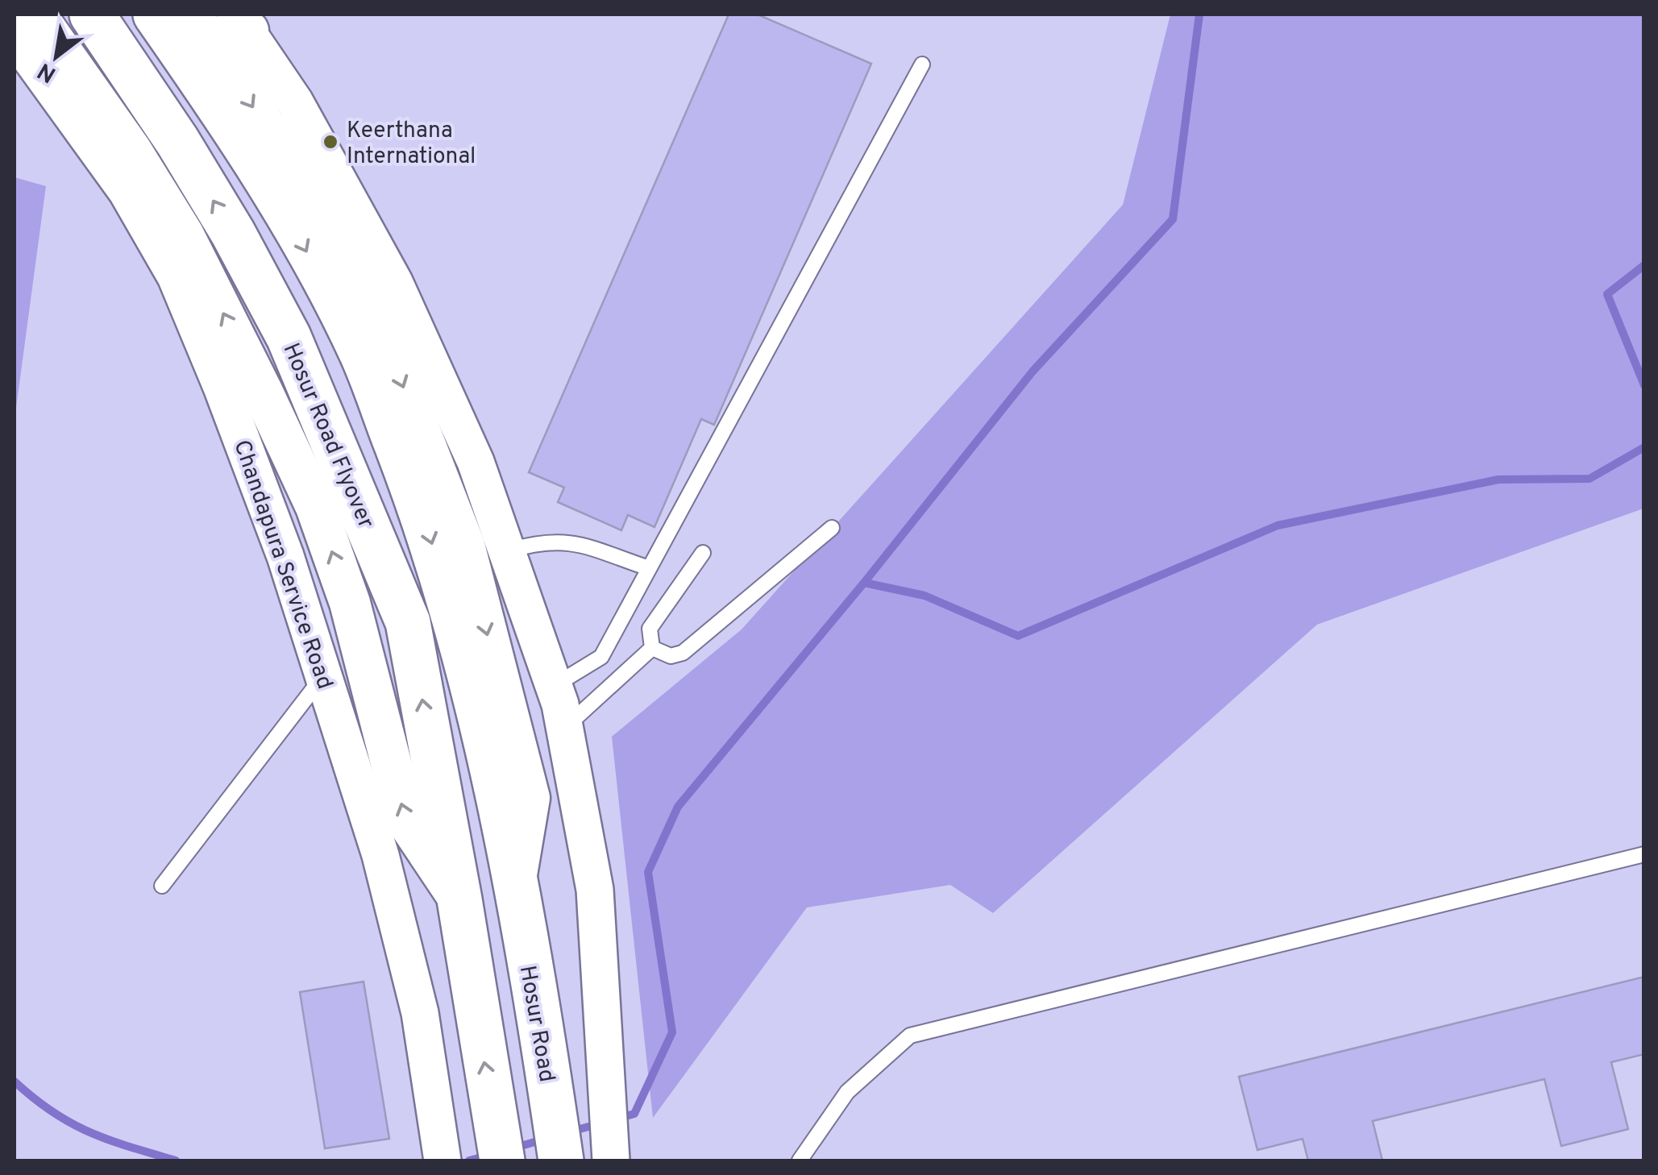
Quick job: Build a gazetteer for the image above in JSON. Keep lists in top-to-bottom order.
{
  "streets": {
    "highway": ["Hosur Road Flyover", "Hosur Road"],
    "street": ["Chandapura Service Road"]
  },
  "places": ["Keerthana International"],
  "north": "bottom left"
}
